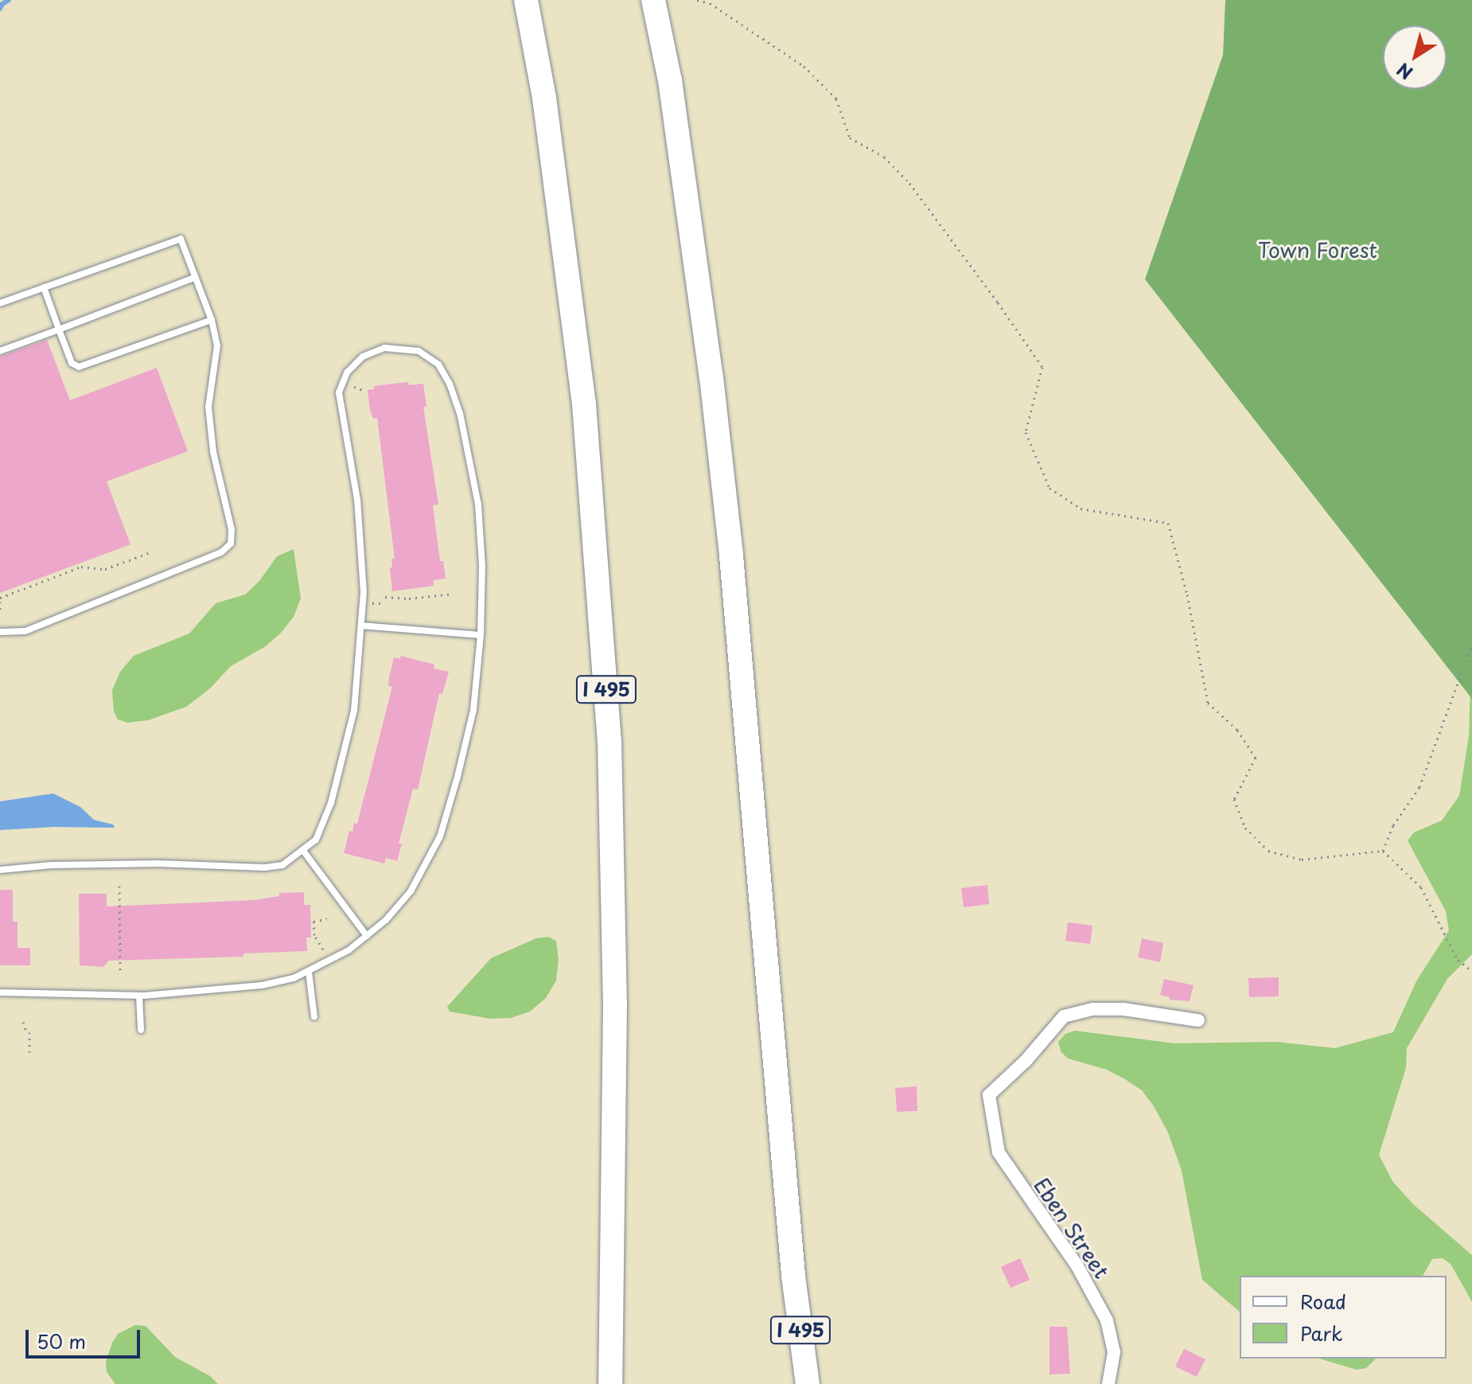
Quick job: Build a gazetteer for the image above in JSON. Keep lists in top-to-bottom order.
{
  "streets": {
    "highway": ["I 495"],
    "street": ["Eben Street"]
  },
  "parks": ["Town Forest"],
  "legend": ["Road", "Park"],
  "scale_bar": "50 m",
  "north": "bottom left"
}
